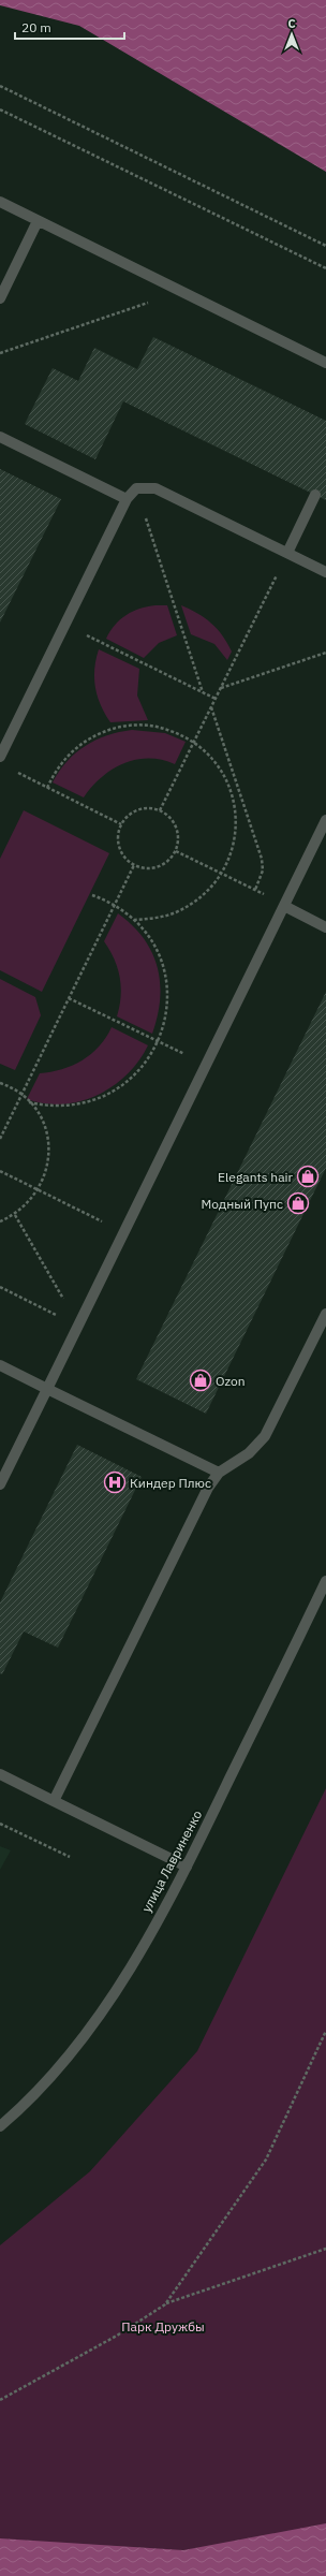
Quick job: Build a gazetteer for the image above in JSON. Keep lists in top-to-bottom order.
{
  "streets": {
    "street": ["улица Лавриненко"]
  },
  "parks": ["Парк Дружбы"],
  "places": {
    "shop": ["Elegants hair", "Модный Пупс", "Ozon"],
    "hospital": ["Киндер Плюс"]
  },
  "scale_bar": "20 m",
  "north": "top"
}
